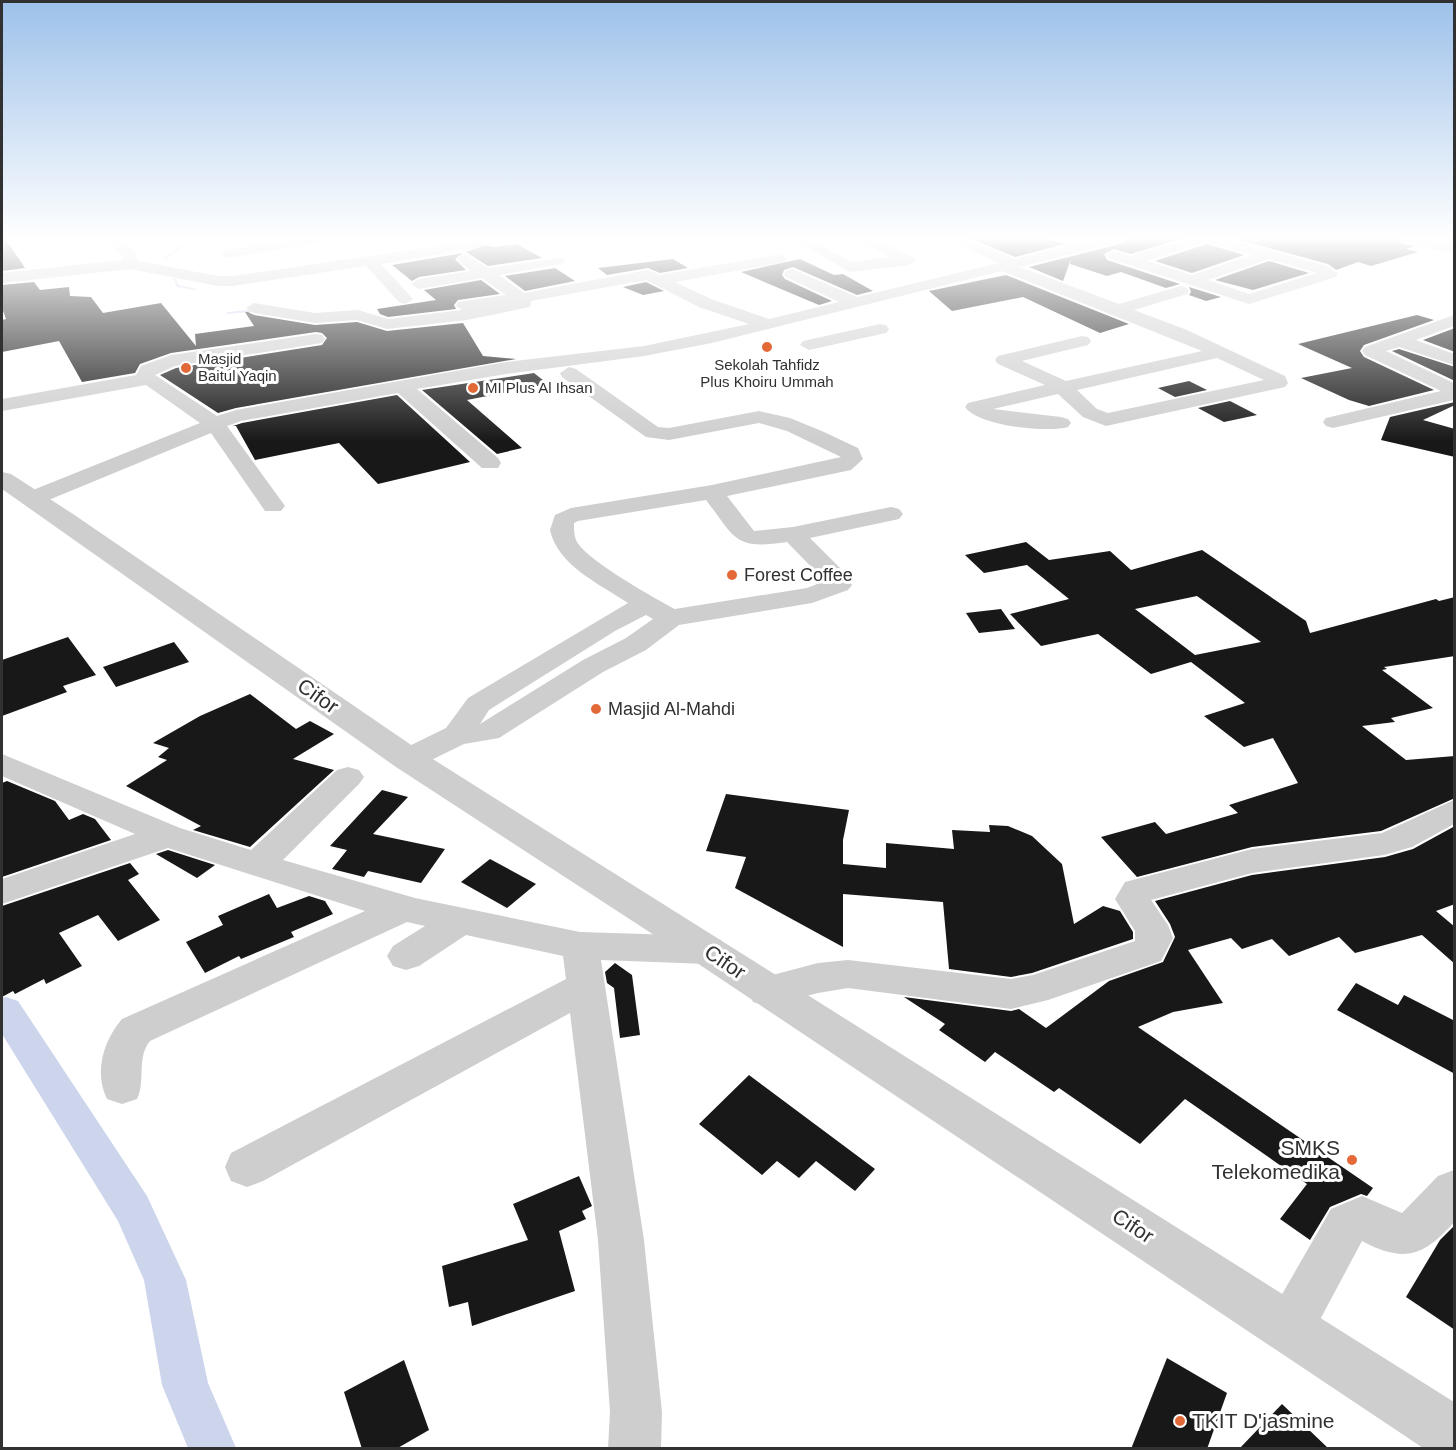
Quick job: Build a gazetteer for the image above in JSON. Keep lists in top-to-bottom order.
{
  "streets": {
    "street": ["Cifor"]
  },
  "places": [
    "Sekolah Tahfidz Plus Khoiru Ummah",
    "Masjid Baitul Yaqin",
    "MI Plus Al Ihsan",
    "Forest Coffee",
    "Masjid Al-Mahdi",
    "SMKS Telekomedika",
    "TKIT D'jasmine"
  ]
}
